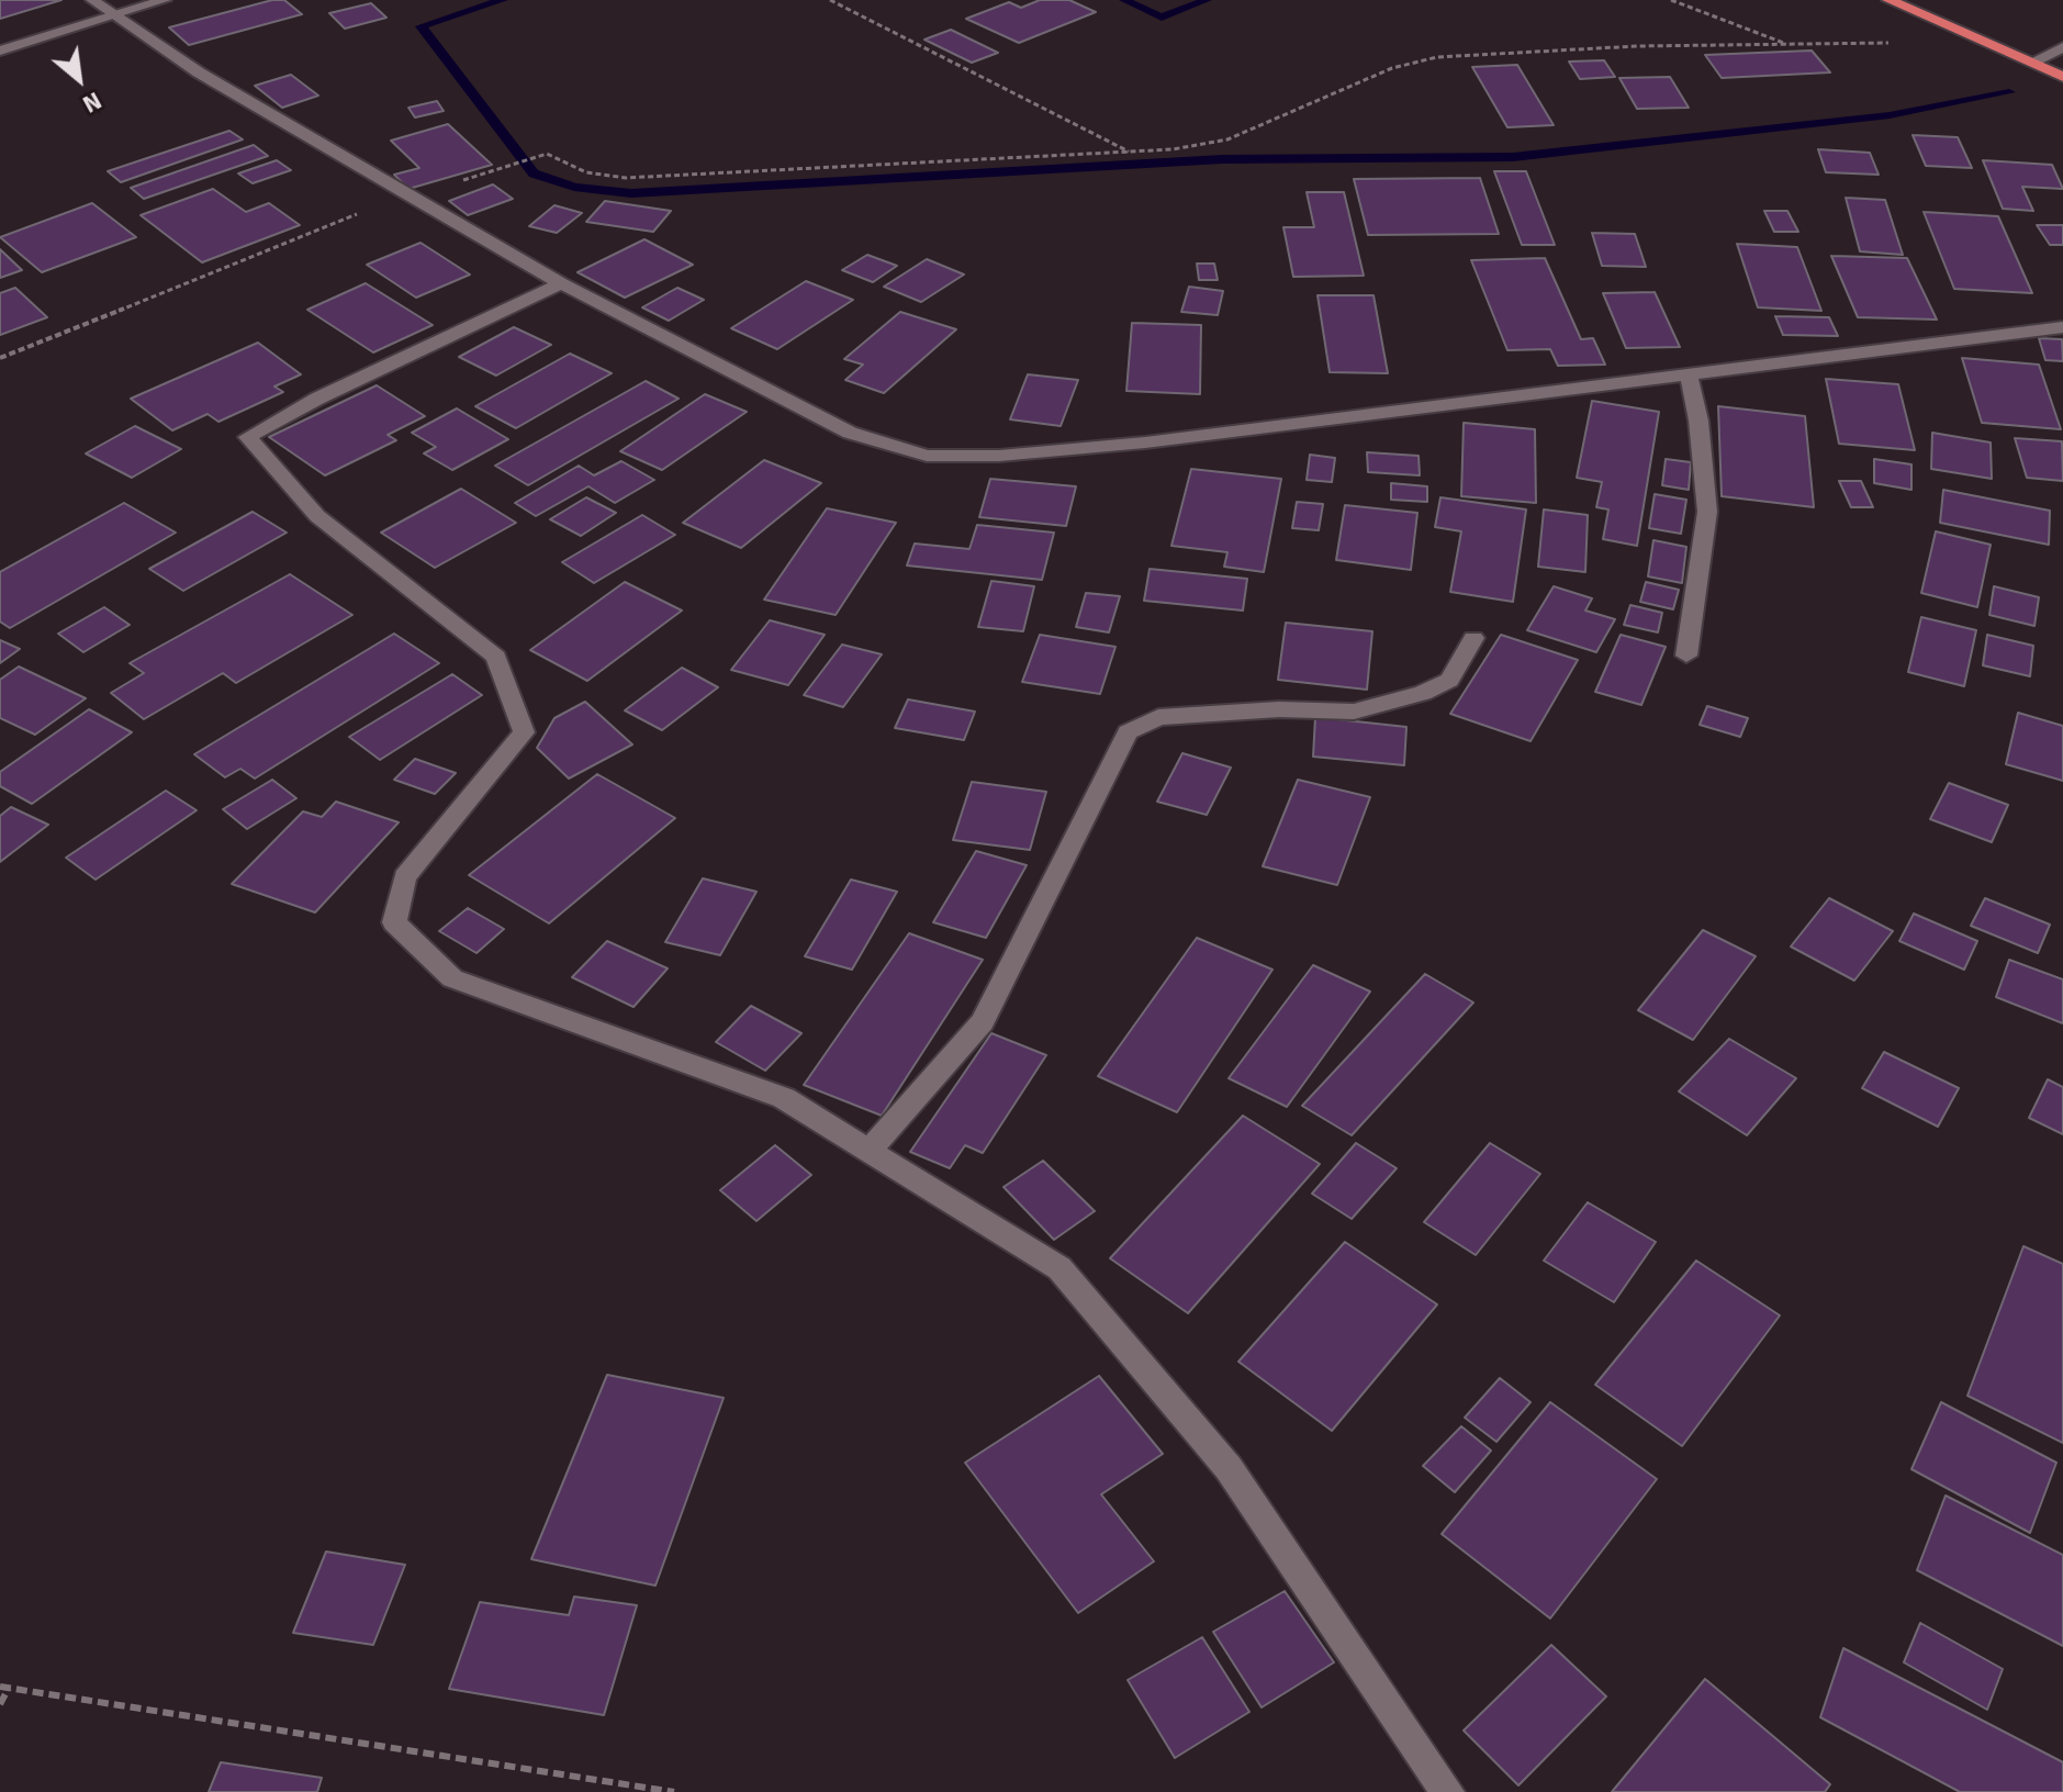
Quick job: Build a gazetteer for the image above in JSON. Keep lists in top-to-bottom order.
{
  "north": "bottom right"
}
